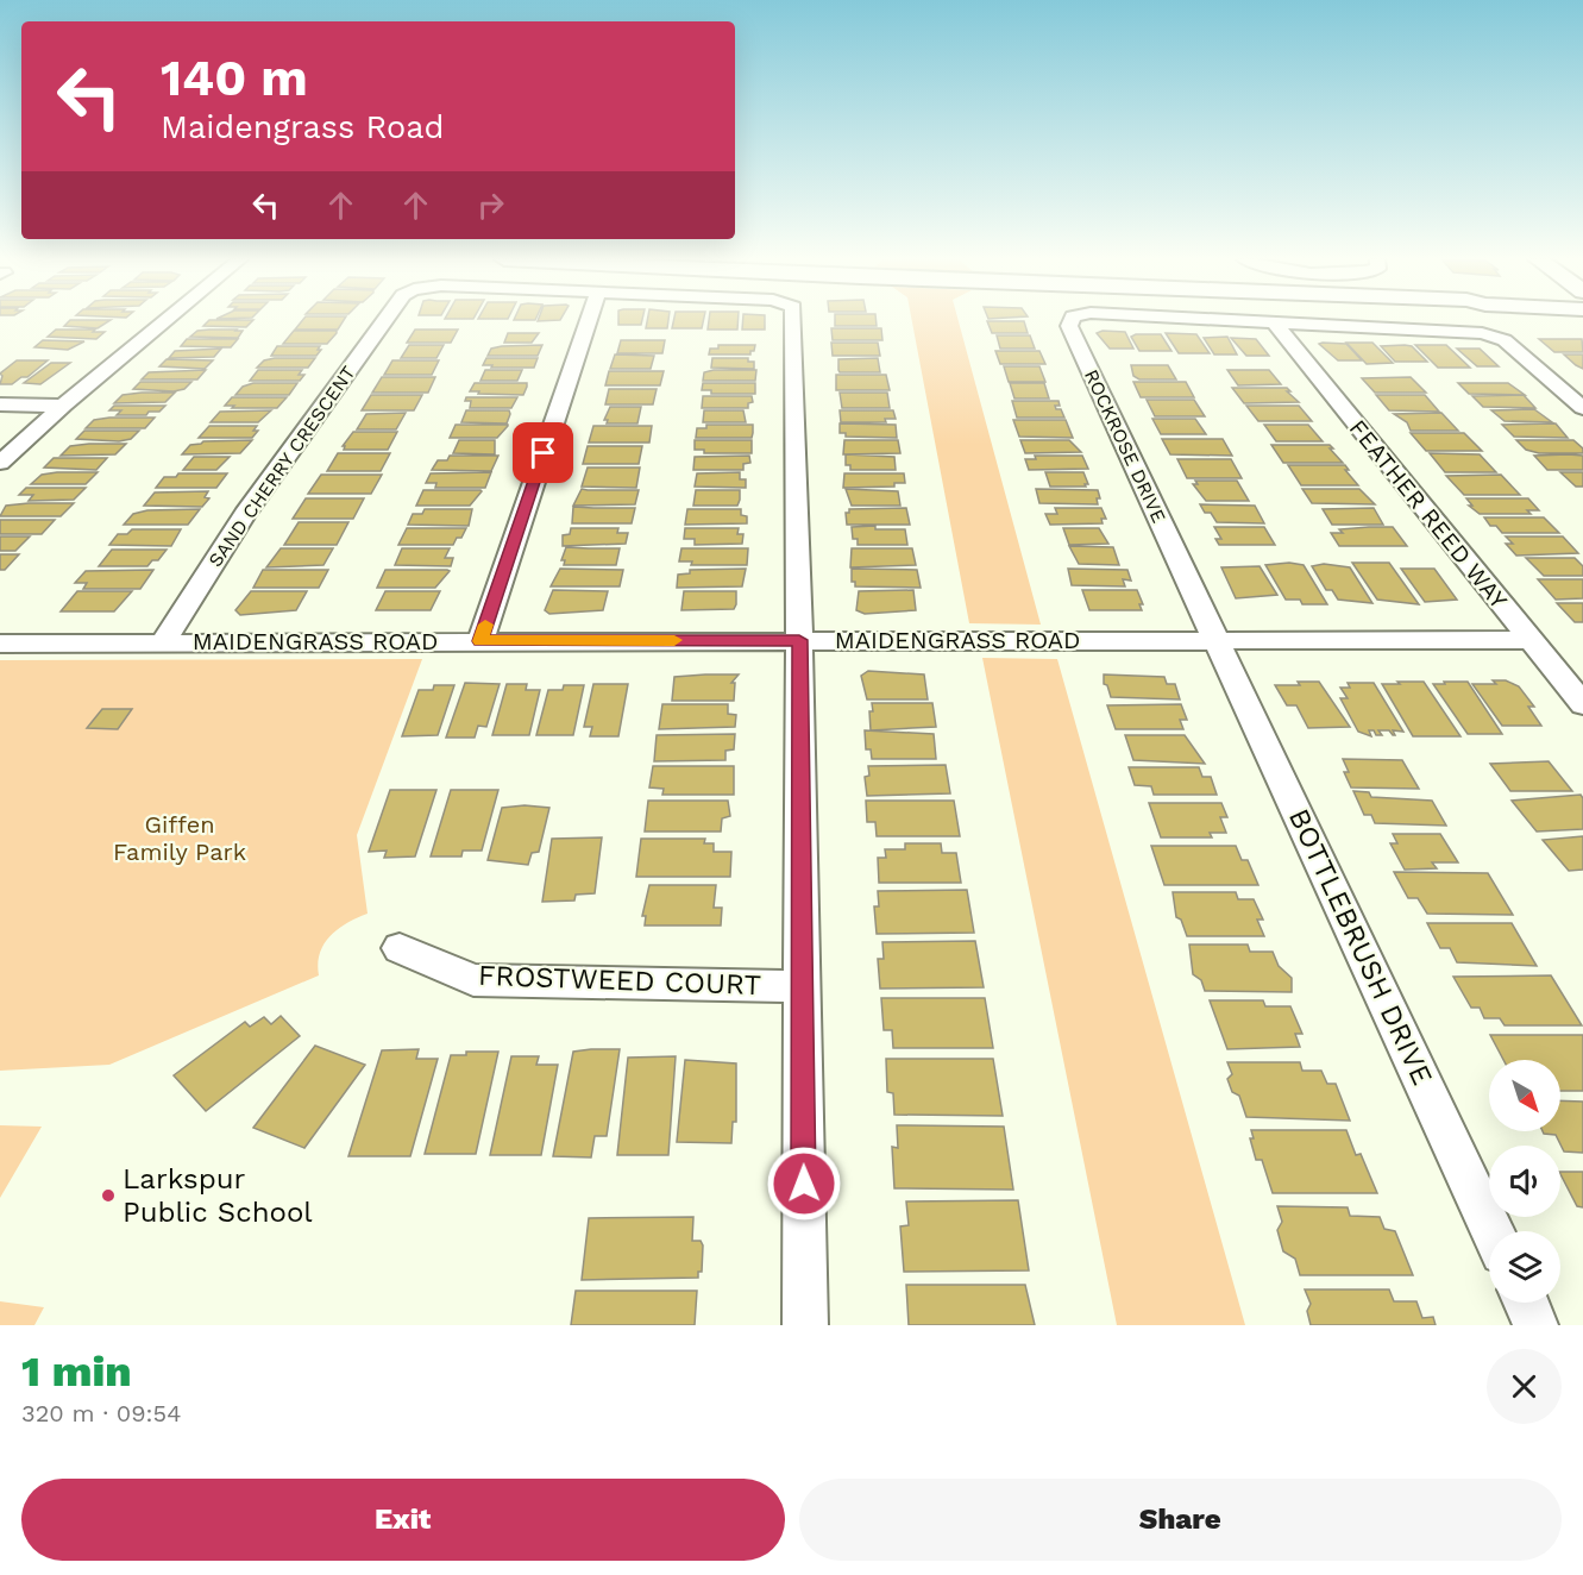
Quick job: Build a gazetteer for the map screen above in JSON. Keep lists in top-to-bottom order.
{
  "streets": {
    "street": [
      "ROCKROSE DRIVE",
      "SAND CHERRY CRESCENT",
      "FEATHER REED WAY",
      "MAIDENGRASS ROAD",
      "BOTTLEBRUSH DRIVE",
      "FROSTWEED COURT"
    ]
  },
  "crossings": [
    ["ROCKROSE DRIVE", "FEATHER REED WAY"],
    ["ROCKROSE DRIVE", "MAIDENGRASS ROAD"],
    ["ROCKROSE DRIVE", "BOTTLEBRUSH DRIVE"],
    ["SAND CHERRY CRESCENT", "MAIDENGRASS ROAD"],
    ["FEATHER REED WAY", "MAIDENGRASS ROAD"],
    ["MAIDENGRASS ROAD", "BOTTLEBRUSH DRIVE"]
  ],
  "parks": ["Giffen Family Park"],
  "places": ["Larkspur Public School"],
  "north": "bottom right",
  "page": {
    "turn": ["140 m", "Maidengrass Road"],
    "heading": ["1 min", "320 m · 09:54"],
    "buttons": ["Exit", "Share"]
  }
}
